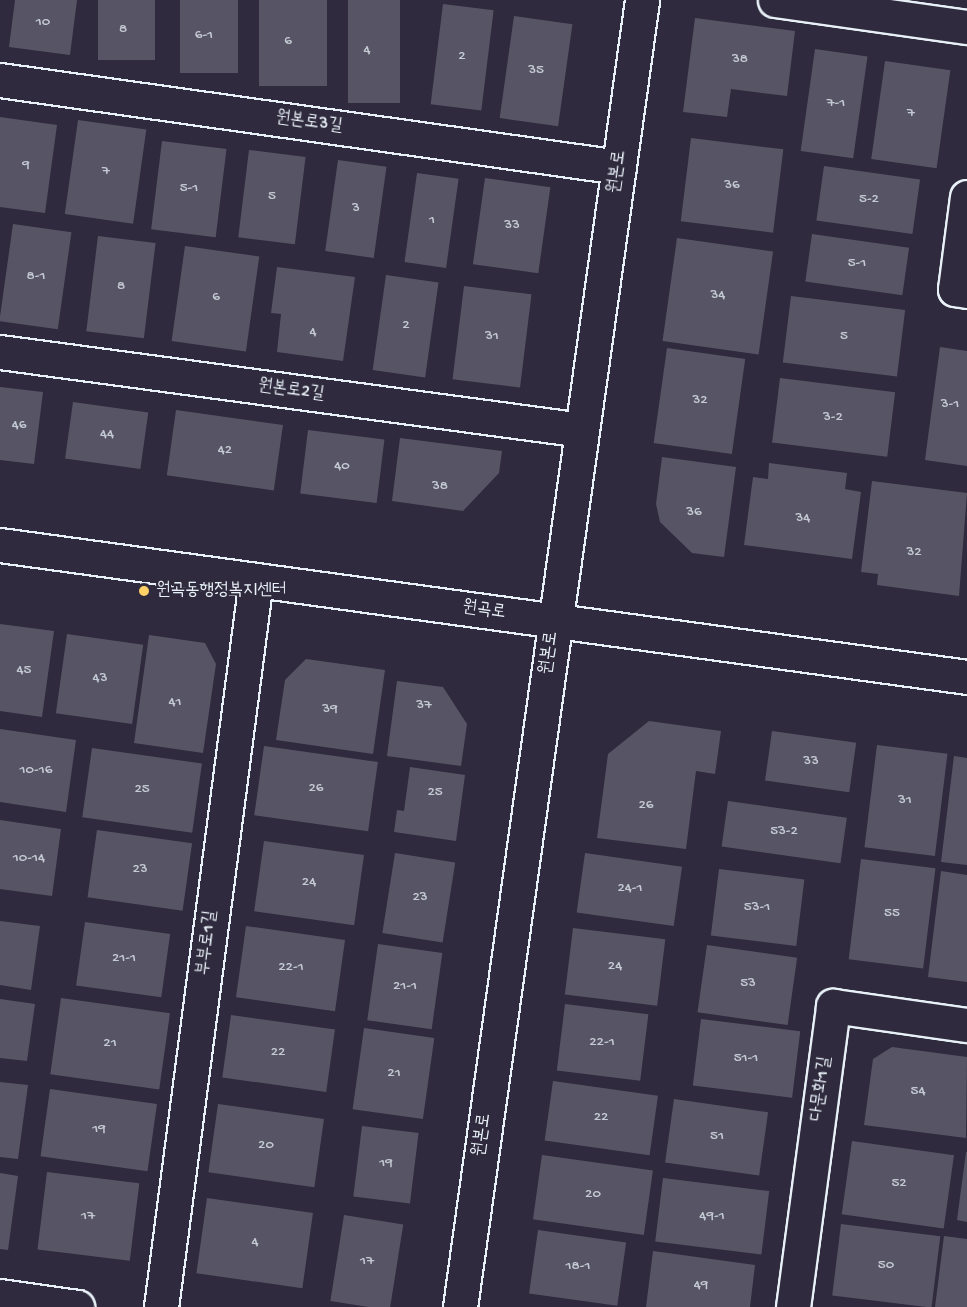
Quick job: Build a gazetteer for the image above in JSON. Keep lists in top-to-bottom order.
{
  "streets": {
    "street": [
      "원본로3길",
      "원본로",
      "원본로2길",
      "원곡로",
      "부부로1길",
      "다문화1길"
    ]
  },
  "crossings": [
    ["원본로3길", "원본로"],
    ["원본로", "원본로2길"],
    ["원본로", "원곡로"],
    ["원곡로", "부부로1길"]
  ],
  "places": ["원곡동행정복지센터"],
  "house_numbers": [
    "10",
    "8",
    "6-1",
    "6",
    "4",
    "2",
    "38",
    "35",
    "7-1",
    "7",
    "9",
    "7",
    "36",
    "5-1",
    "5",
    "5-2",
    "3",
    "1",
    "33",
    "5-1",
    "8-1",
    "8",
    "34",
    "6",
    "2",
    "4",
    "31",
    "5",
    "32",
    "3-1",
    "3-2",
    "46",
    "44",
    "42",
    "40",
    "38",
    "36",
    "34",
    "32",
    "45",
    "43",
    "41",
    "37",
    "39",
    "33",
    "10-16",
    "26",
    "25",
    "25",
    "31",
    "26",
    "53-2",
    "10-14",
    "23",
    "24",
    "24-1",
    "23",
    "53-1",
    "55",
    "21-1",
    "24",
    "22-1",
    "53",
    "21-1",
    "22-1",
    "21",
    "22",
    "51-1",
    "21",
    "54",
    "22",
    "19",
    "51",
    "20",
    "19",
    "52",
    "20",
    "17",
    "49-1",
    "4",
    "17",
    "50",
    "18-1",
    "49"
  ]
}
